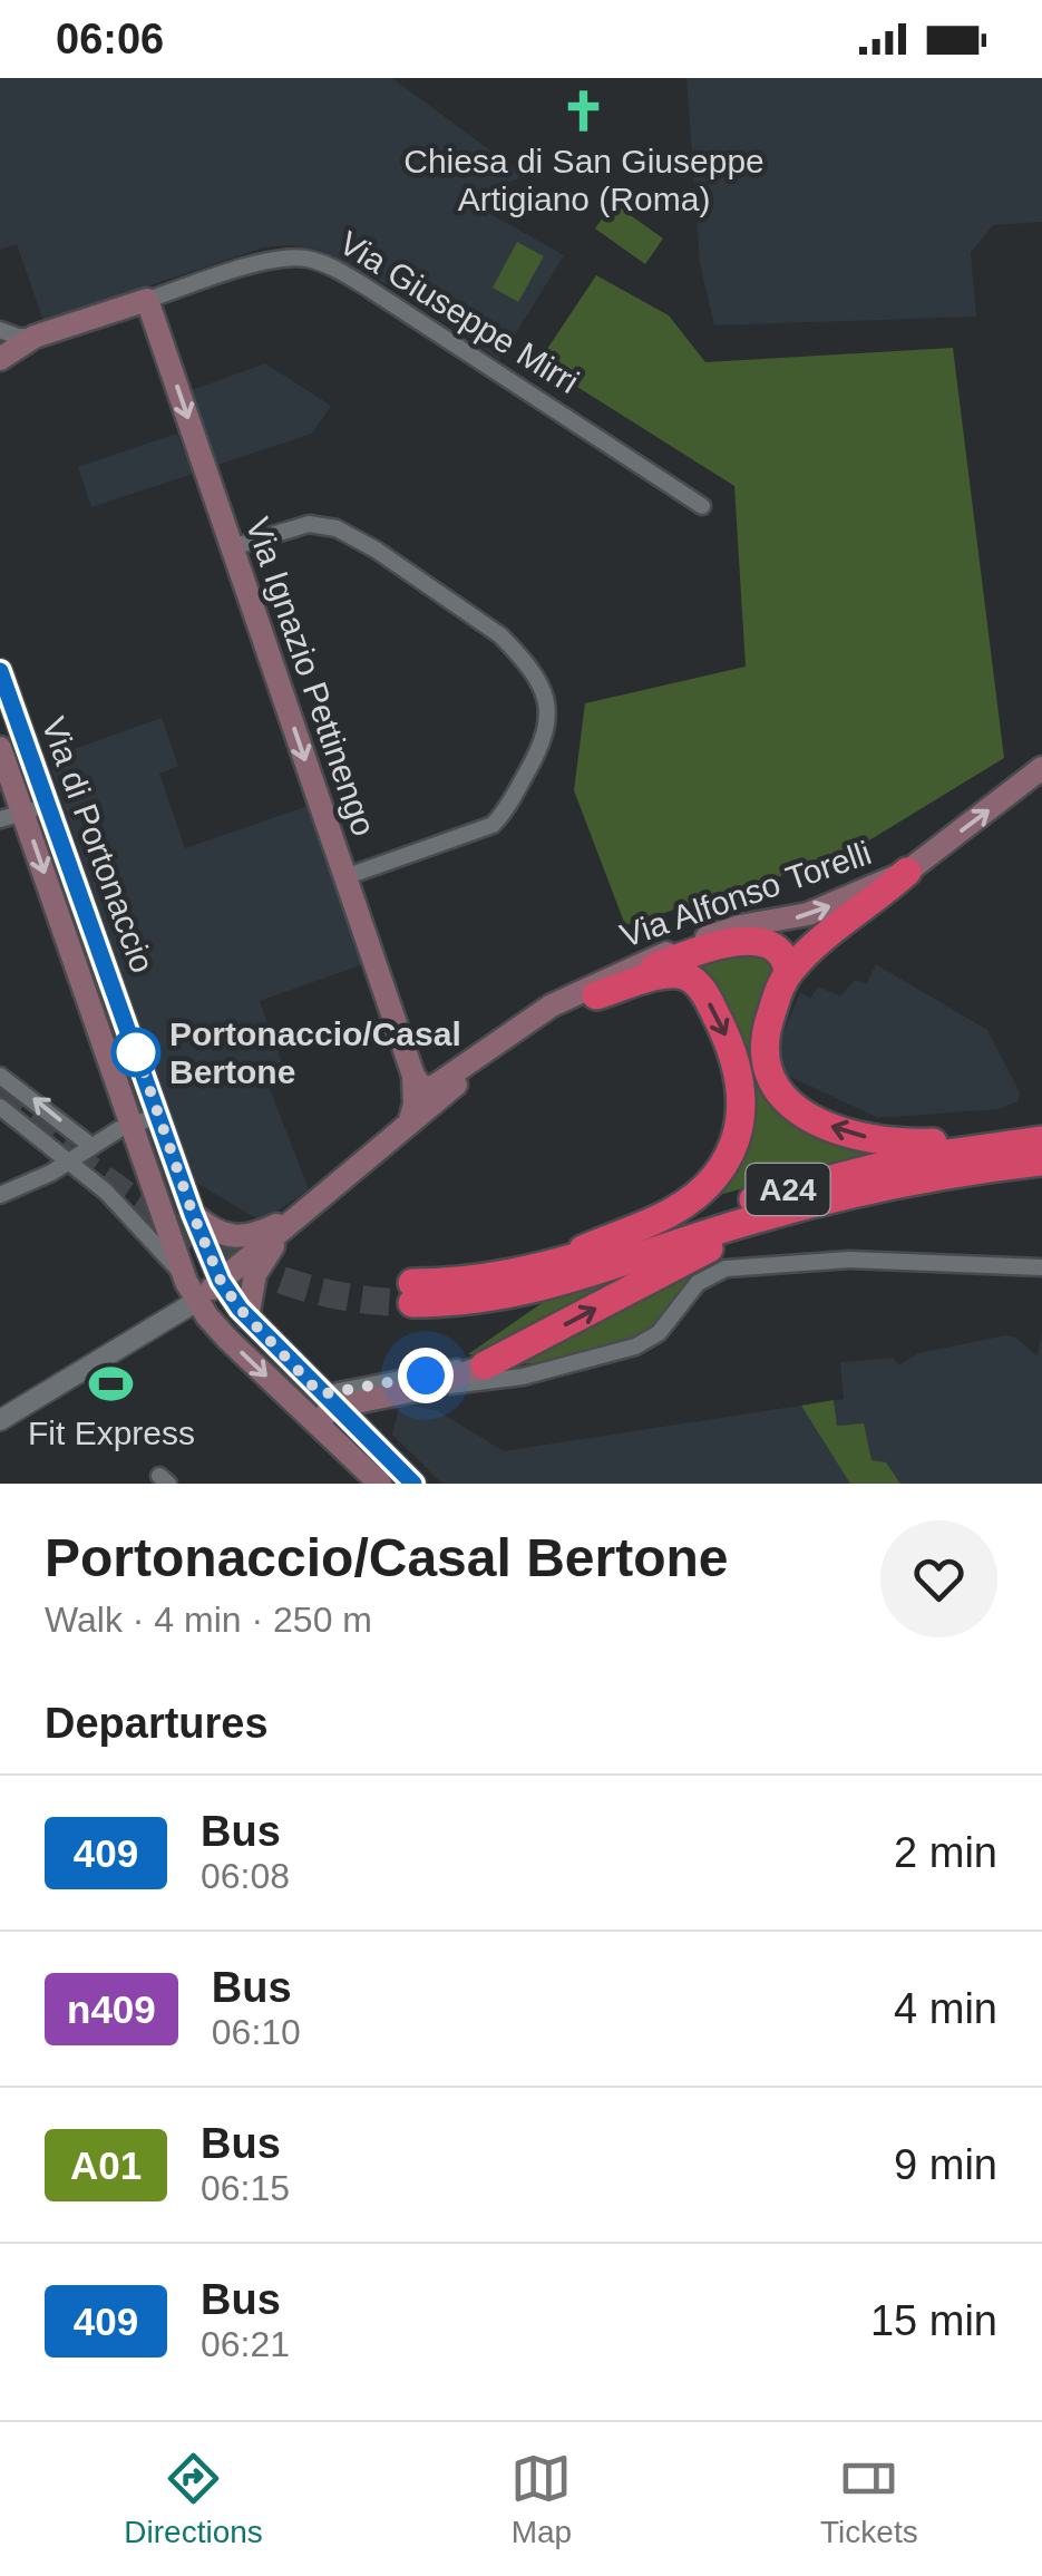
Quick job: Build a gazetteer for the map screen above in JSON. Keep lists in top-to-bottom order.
{
  "streets": {
    "highway": ["A24"],
    "main road": [
      "Via Giuseppe Mirri",
      "Via Ignazio Pettinengo",
      "Via di Portonaccio",
      "Via Alfonso Torelli"
    ]
  },
  "crossings": [
    ["Via Giuseppe Mirri", "Via Ignazio Pettinengo"],
    ["Via Ignazio Pettinengo", "Via Alfonso Torelli"],
    ["Via di Portonaccio", "Via Alfonso Torelli"]
  ],
  "one_way": ["Via Ignazio Pettinengo", "Via Alfonso Torelli"],
  "places": {
    "church": ["Chiesa di San Giuseppe Artigiano (Roma)"],
    "other": ["Portonaccio/Casal Bertone"],
    "sports": ["Fit Express"]
  },
  "lines": ["bus line 409"],
  "page": {
    "status": "06:06",
    "heading": [
      ["Portonaccio/Casal Bertone", "Walk · 4 min · 250 m"],
      "Departures"
    ],
    "list": [
      {
        "mark": "409",
        "name": "Bus",
        "note": "06:08",
        "value": "2 min"
      },
      {
        "mark": "n409",
        "name": "Bus",
        "note": "06:10",
        "value": "4 min"
      },
      {
        "mark": "A01",
        "name": "Bus",
        "note": "06:15",
        "value": "9 min"
      },
      {
        "mark": "409",
        "name": "Bus",
        "note": "06:21",
        "value": "15 min"
      }
    ],
    "tabs": ["Directions", "Map", "Tickets"]
  }
}
